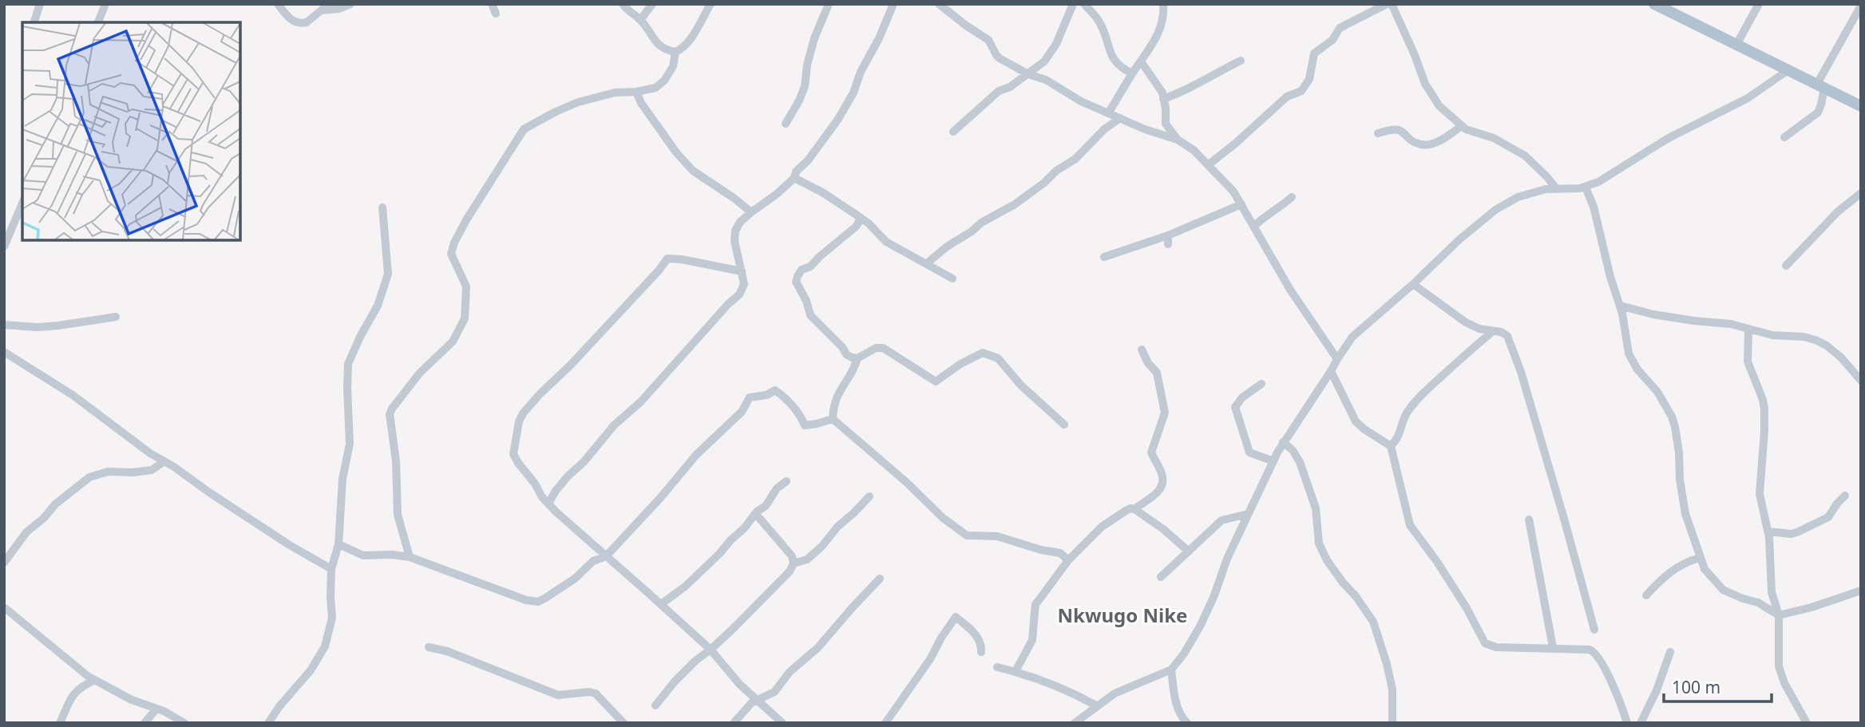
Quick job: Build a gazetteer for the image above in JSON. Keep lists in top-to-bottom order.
{
  "districts": ["Nkwugo Nike"],
  "scale_bar": "100 m"
}
